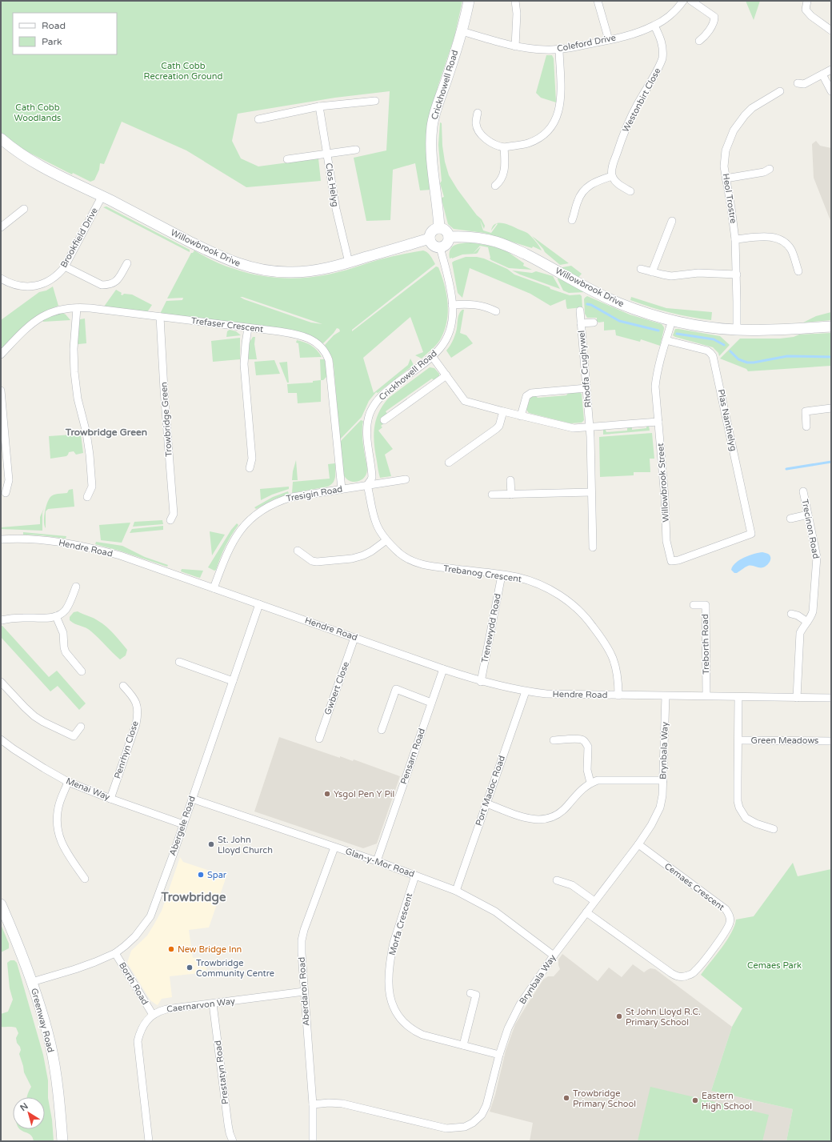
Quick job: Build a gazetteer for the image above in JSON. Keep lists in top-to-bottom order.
{
  "streets": {
    "street": [
      "Coleford Drive",
      "Crickhowell Road",
      "Westonbirt Close",
      "Clos Helyg",
      "Heol Trostre",
      "Brookfield Drive",
      "Willowbrook Drive",
      "Trefaser Crescent",
      "Rhodfa Crughywel",
      "Trowbridge Green",
      "Plas Nanthelyg",
      "Willowbrook Street",
      "Tresigin Road",
      "Trecinon Road",
      "Hendre Road",
      "Trebanog Crescent",
      "Trenewydd Road",
      "Treborth Road",
      "Gwbert Close",
      "Green Meadows",
      "Penrhyn Close",
      "Brynbala Way",
      "Pensarn Road",
      "Menai Way",
      "Port Madoc Road",
      "Abergele Road",
      "Glan-y-Mor Road",
      "Cemaes Crescent",
      "Morfa Crescent",
      "Borth Road",
      "Aberdaron Road",
      "Caernarvon Way",
      "Greenway Road",
      "Prestatyn Road"
    ]
  },
  "crossings": [
    ["Coleford Drive", "Crickhowell Road"],
    ["Coleford Drive", "Westonbirt Close"],
    ["Crickhowell Road", "Willowbrook Drive"],
    ["Crickhowell Road", "Tresigin Road"],
    ["Crickhowell Road", "Trebanog Crescent"],
    ["Clos Helyg", "Willowbrook Drive"],
    ["Heol Trostre", "Willowbrook Drive"],
    ["Brookfield Drive", "Willowbrook Drive"],
    ["Willowbrook Drive", "Willowbrook Street"],
    ["Trefaser Crescent", "Trowbridge Green"],
    ["Trefaser Crescent", "Tresigin Road"],
    ["Plas Nanthelyg", "Willowbrook Street"],
    ["Tresigin Road", "Hendre Road"],
    ["Tresigin Road", "Trebanog Crescent"],
    ["Trecinon Road", "Hendre Road"],
    ["Hendre Road", "Trebanog Crescent"],
    ["Hendre Road", "Trenewydd Road"],
    ["Hendre Road", "Treborth Road"],
    ["Hendre Road", "Gwbert Close"],
    ["Hendre Road", "Green Meadows"],
    ["Hendre Road", "Brynbala Way"],
    ["Hendre Road", "Pensarn Road"],
    ["Hendre Road", "Port Madoc Road"],
    ["Hendre Road", "Abergele Road"],
    ["Trebanog Crescent", "Trenewydd Road"],
    ["Penrhyn Close", "Menai Way"],
    ["Brynbala Way", "Glan-y-Mor Road"],
    ["Brynbala Way", "Cemaes Crescent"],
    ["Brynbala Way", "Morfa Crescent"],
    ["Brynbala Way", "Aberdaron Road"],
    ["Pensarn Road", "Glan-y-Mor Road"],
    ["Menai Way", "Abergele Road"],
    ["Port Madoc Road", "Glan-y-Mor Road"],
    ["Abergele Road", "Glan-y-Mor Road"],
    ["Abergele Road", "Borth Road"],
    ["Abergele Road", "Greenway Road"],
    ["Glan-y-Mor Road", "Morfa Crescent"],
    ["Glan-y-Mor Road", "Aberdaron Road"],
    ["Borth Road", "Caernarvon Way"],
    ["Aberdaron Road", "Caernarvon Way"],
    ["Caernarvon Way", "Prestatyn Road"]
  ],
  "districts": ["Trowbridge Green", "Trowbridge"],
  "parks": ["Cath Cobb Recreation Ground", "Cath Cobb Woodlands", "Cemaes Park"],
  "places": [
    "Ysgol Pen Y Pil",
    "St. John Lloyd Church",
    "Spar",
    "New Bridge Inn",
    "Trowbridge Community Centre",
    "St John Lloyd R.C. Primary School",
    "Trowbridge Primary School",
    "Eastern High School"
  ],
  "legend": ["Road", "Park"],
  "north": "top left"
}
